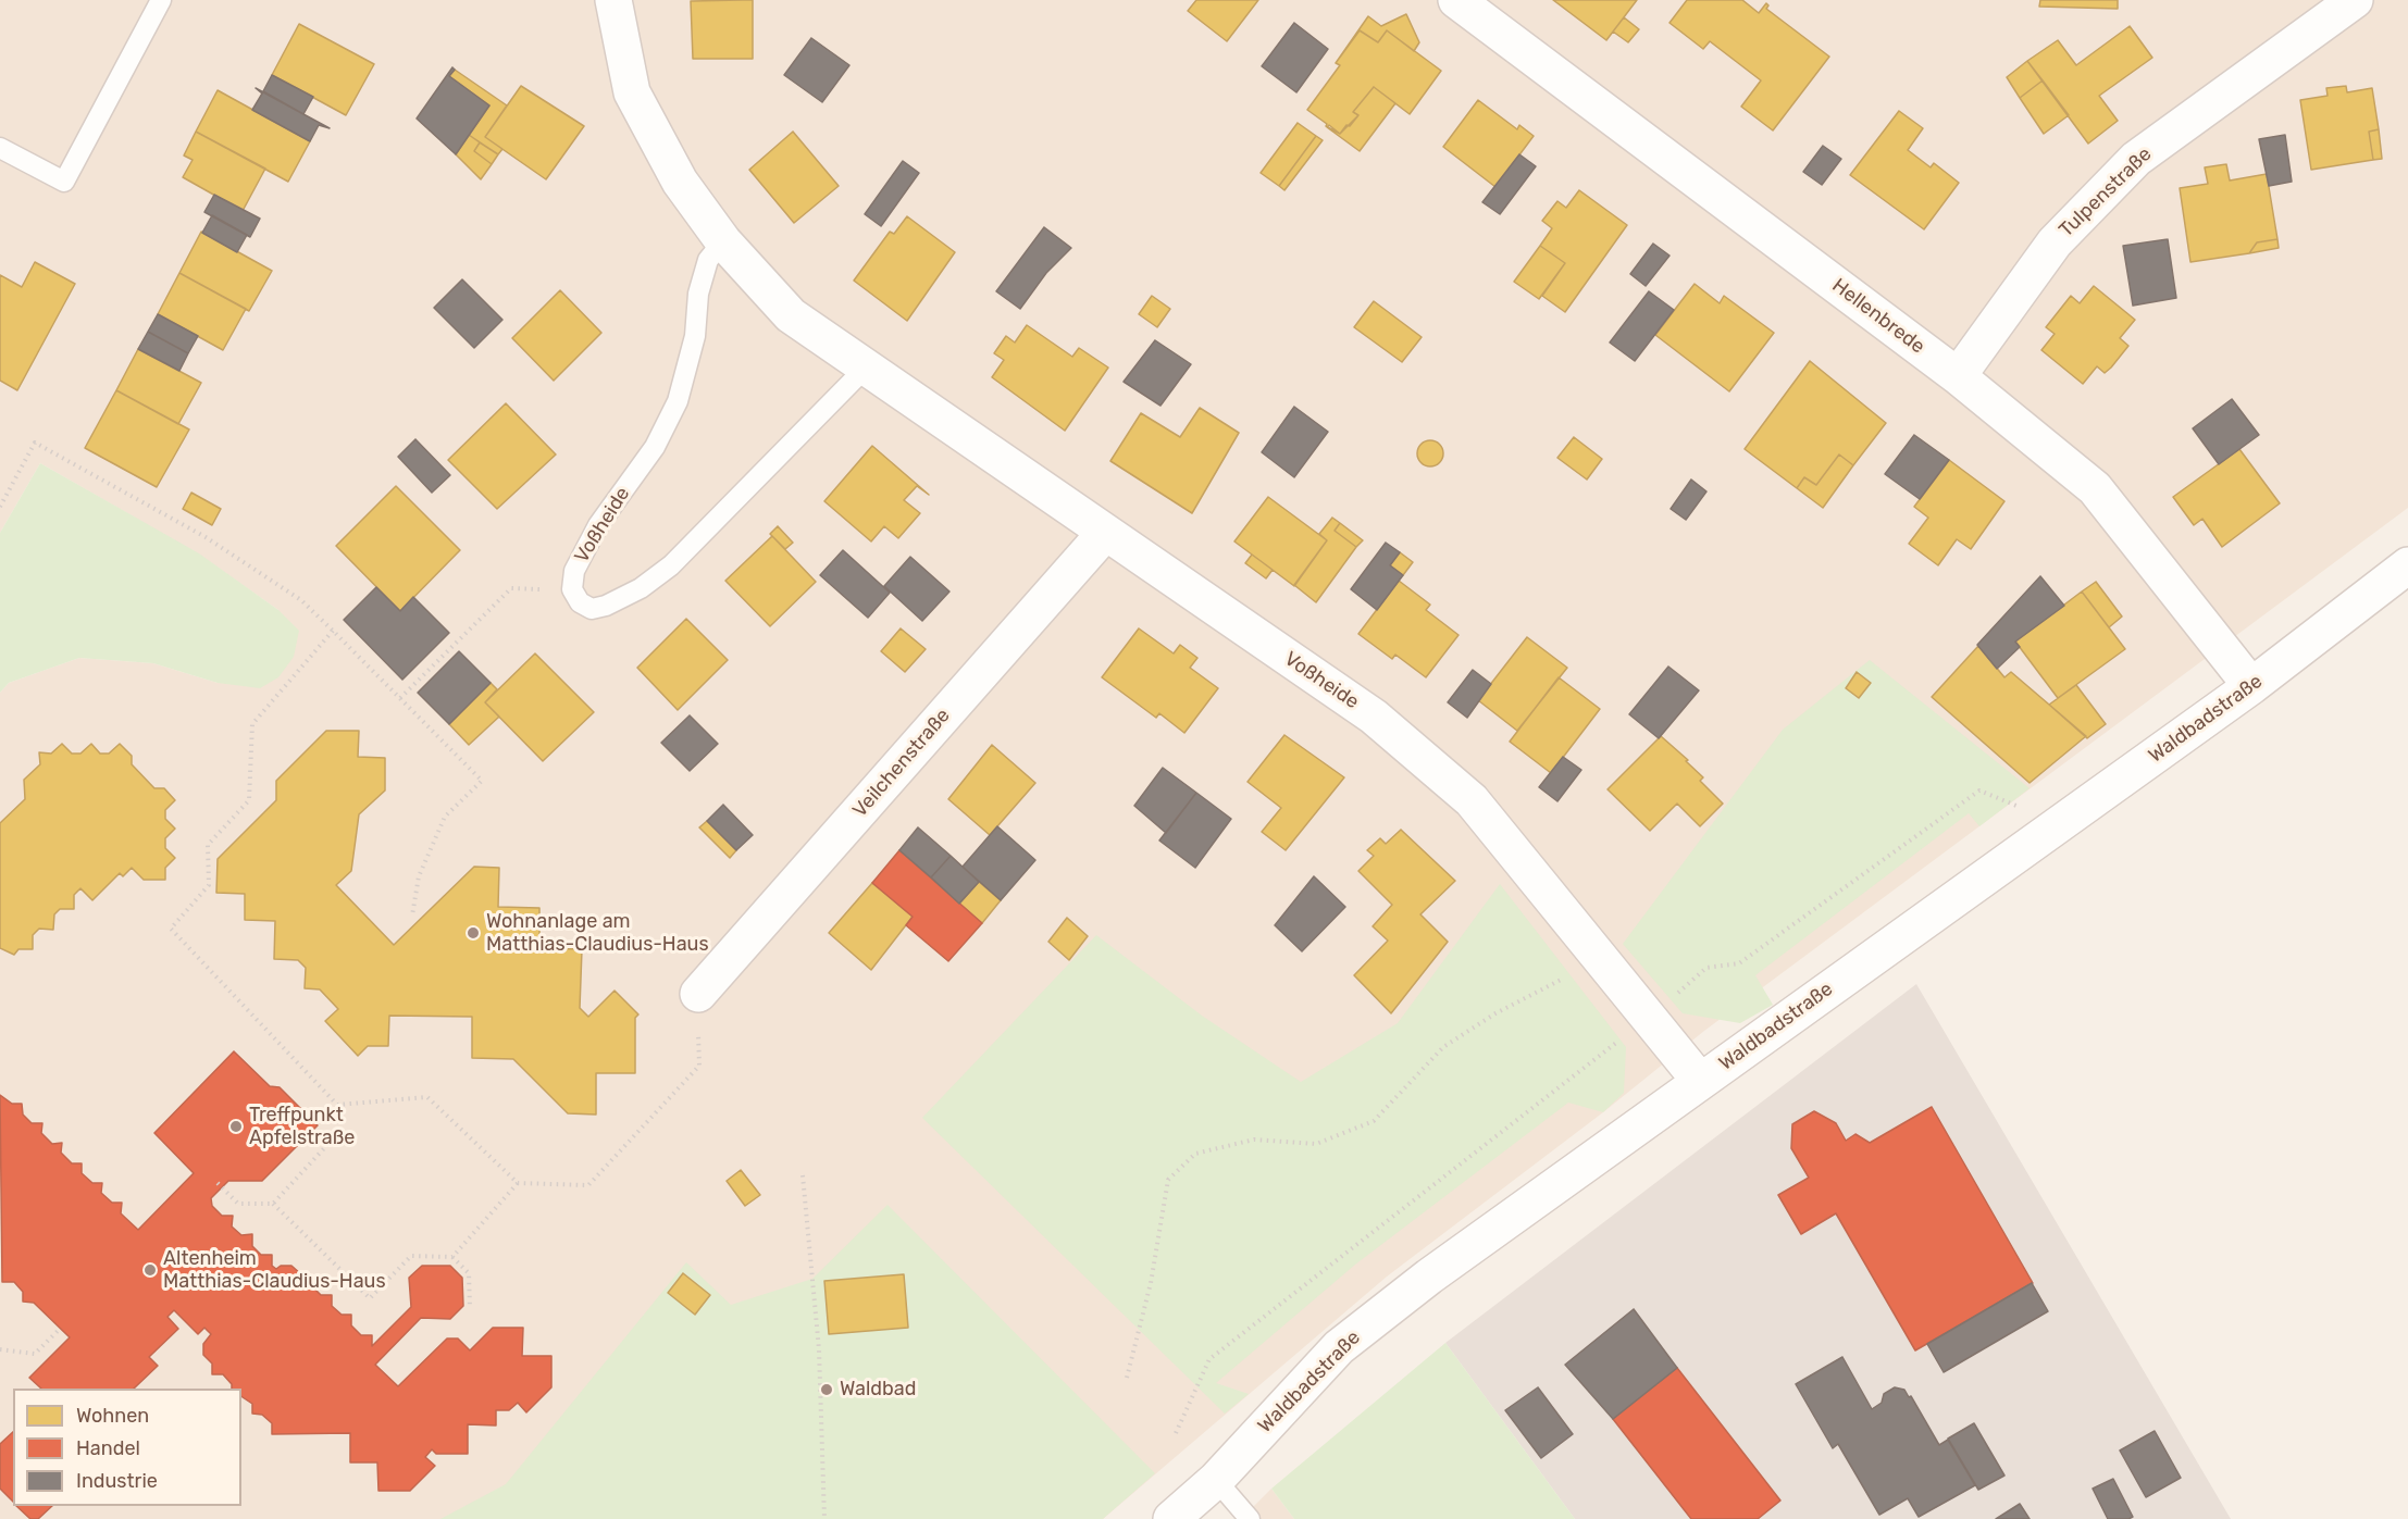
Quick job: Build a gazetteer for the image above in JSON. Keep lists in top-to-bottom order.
{
  "streets": {
    "street": [
      "Tulpenstraße",
      "Hellenbrede",
      "Voßheide",
      "Waldbadstraße",
      "Veilchenstraße"
    ]
  },
  "crossings": [
    ["Tulpenstraße", "Hellenbrede"],
    ["Hellenbrede", "Waldbadstraße"],
    ["Voßheide", "Waldbadstraße"],
    ["Voßheide", "Veilchenstraße"]
  ],
  "places": [
    "Wohnanlage am Matthias-Claudius-Haus",
    "Treffpunkt Apfelstraße",
    "Altenheim Matthias-Claudius-Haus",
    "Waldbad"
  ],
  "legend": ["Wohnen", "Handel", "Industrie"]
}
